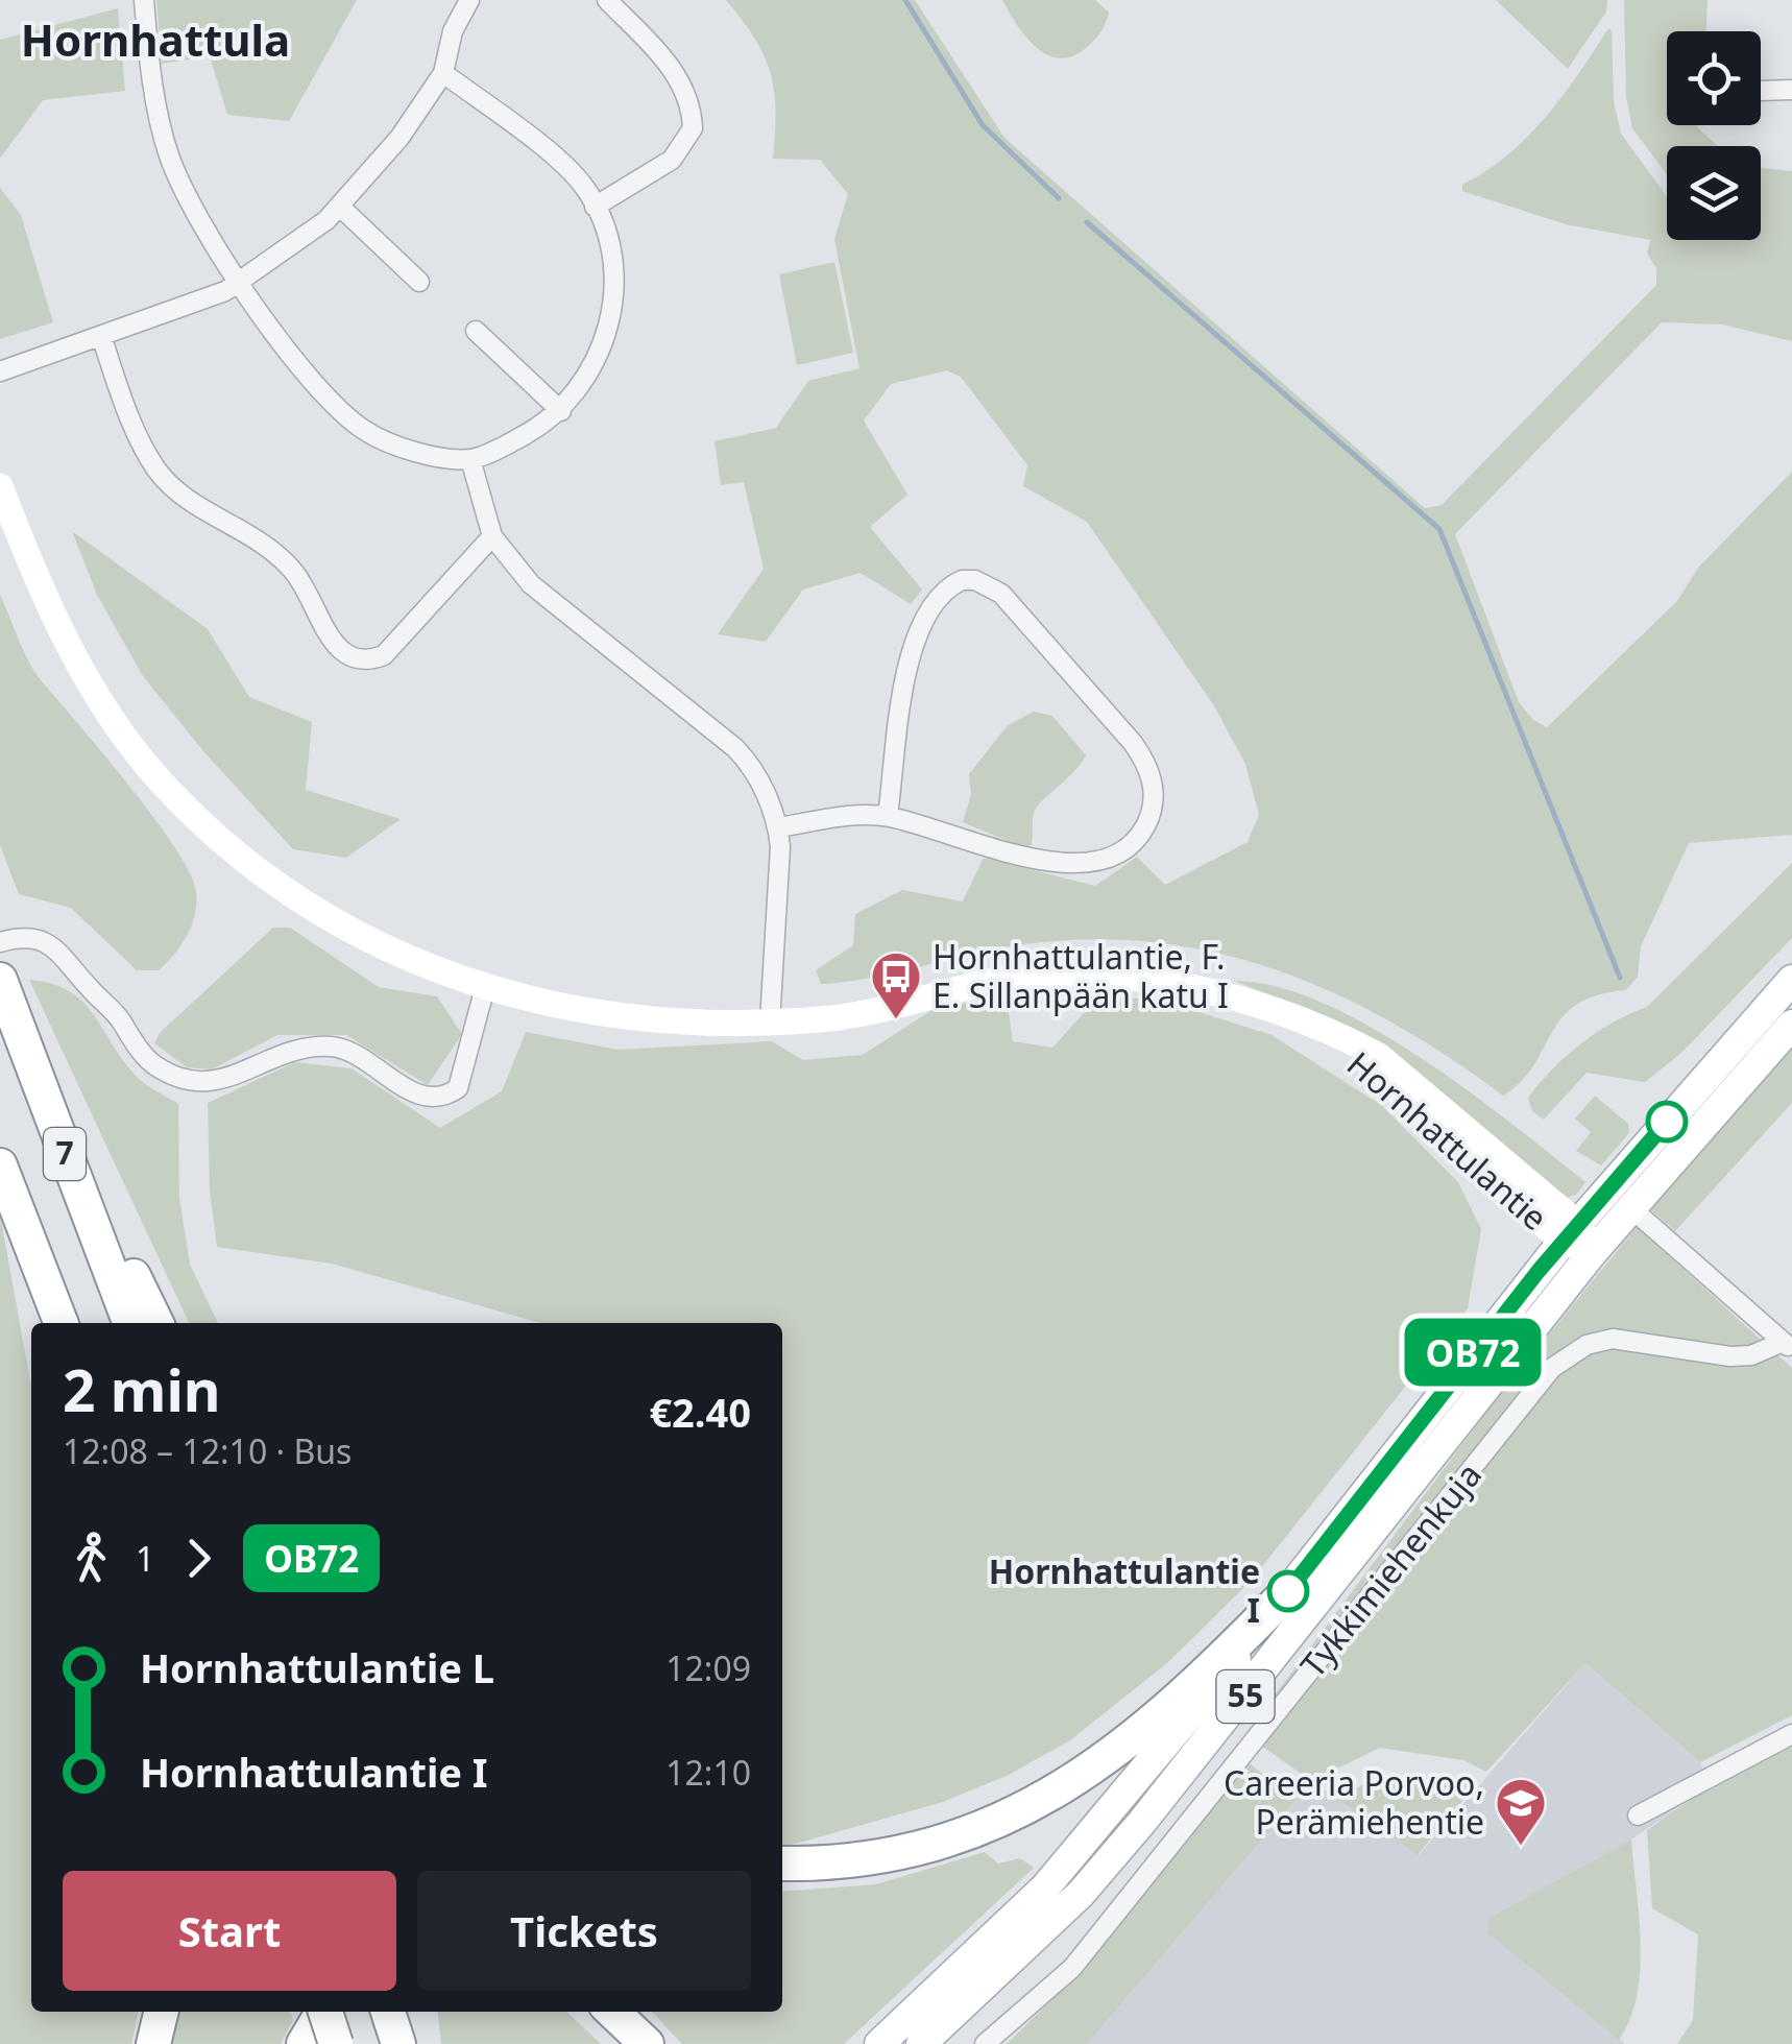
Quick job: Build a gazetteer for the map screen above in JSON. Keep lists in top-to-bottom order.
{
  "streets": {
    "highway": ["7"],
    "main road": ["55"],
    "street": ["Hornhattulantie", "Tykkimiehenkuja"]
  },
  "crossings": [
    ["Hornhattulantie", "55"]
  ],
  "districts": ["Hornhattula"],
  "places": {
    "bus stop": ["Hornhattulantie, F. E. Sillanpään katu I"],
    "other": ["Hornhattulantie I"],
    "school or university": ["Careeria Porvoo, Perämiehentie"]
  },
  "lines": ["bus line OB72"],
  "page": {
    "on_map": "OB72",
    "heading": ["2 min", "12:08 – 12:10 · Bus", "€2.40"],
    "legs": ["1", "OB72"],
    "list": [
      {
        "name": "Hornhattulantie L",
        "value": "12:09"
      },
      {
        "name": "Hornhattulantie I",
        "value": "12:10"
      }
    ],
    "buttons": ["Start", "Tickets"]
  }
}
